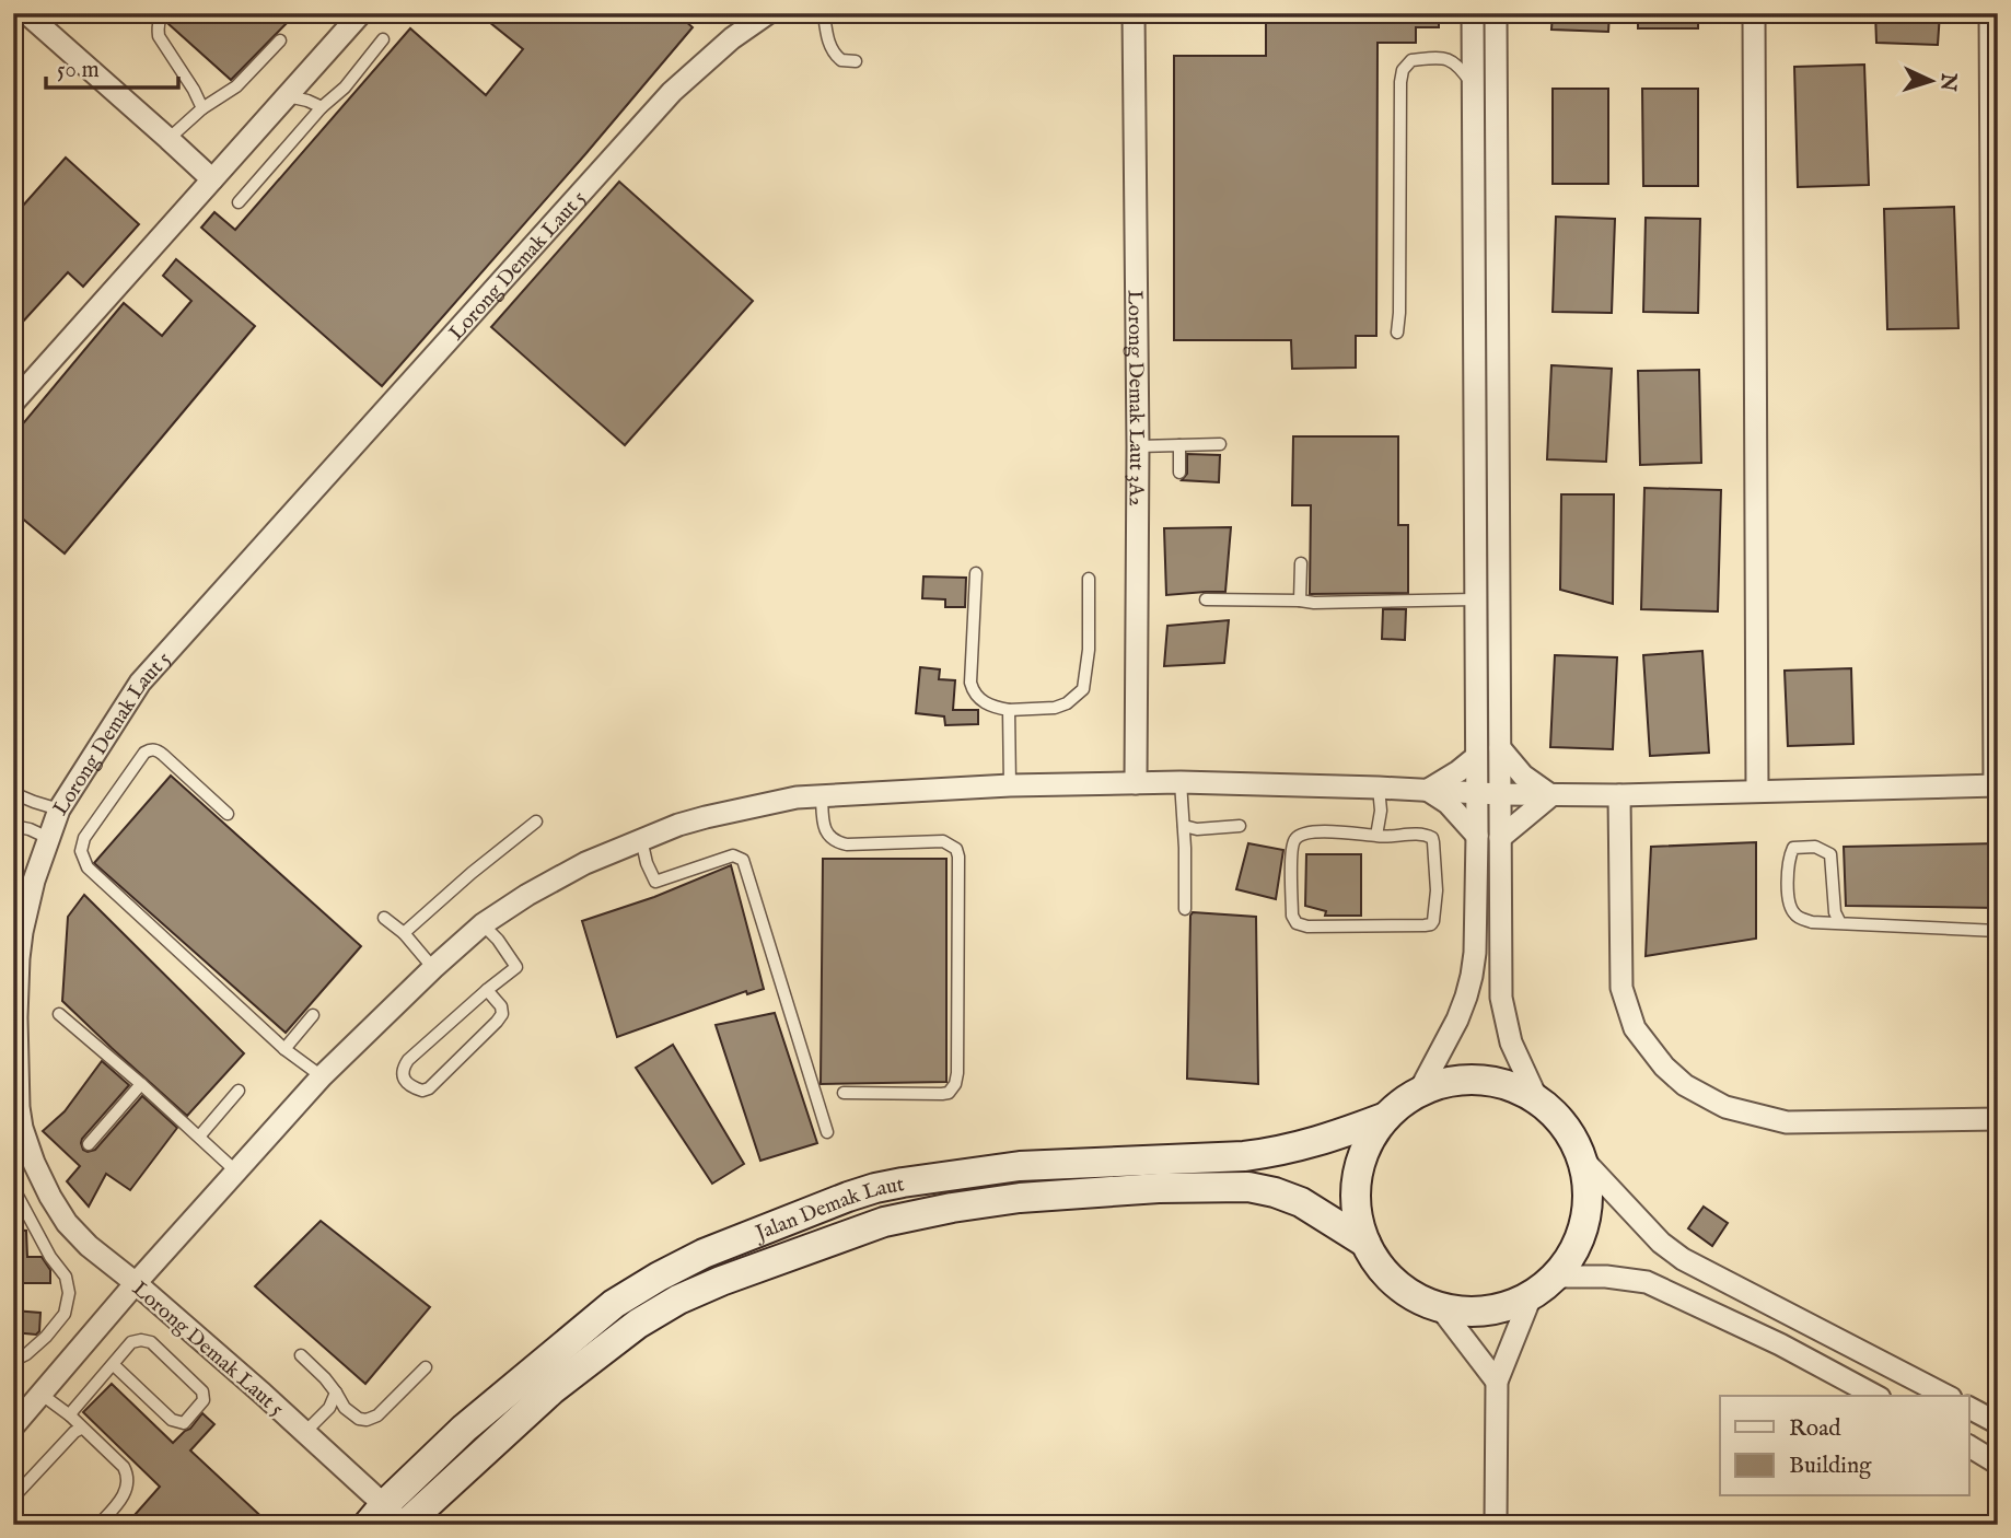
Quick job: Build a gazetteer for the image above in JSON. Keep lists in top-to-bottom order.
{
  "streets": {
    "main road": ["Jalan Demak Laut"],
    "street": ["Lorong Demak Laut 5", "Lorong Demak Laut 3A2"]
  },
  "crossings": [
    ["Lorong Demak Laut 5", "Jalan Demak Laut"]
  ],
  "legend": ["Road", "Building"],
  "scale_bar": "50 m",
  "north": "right"
}
